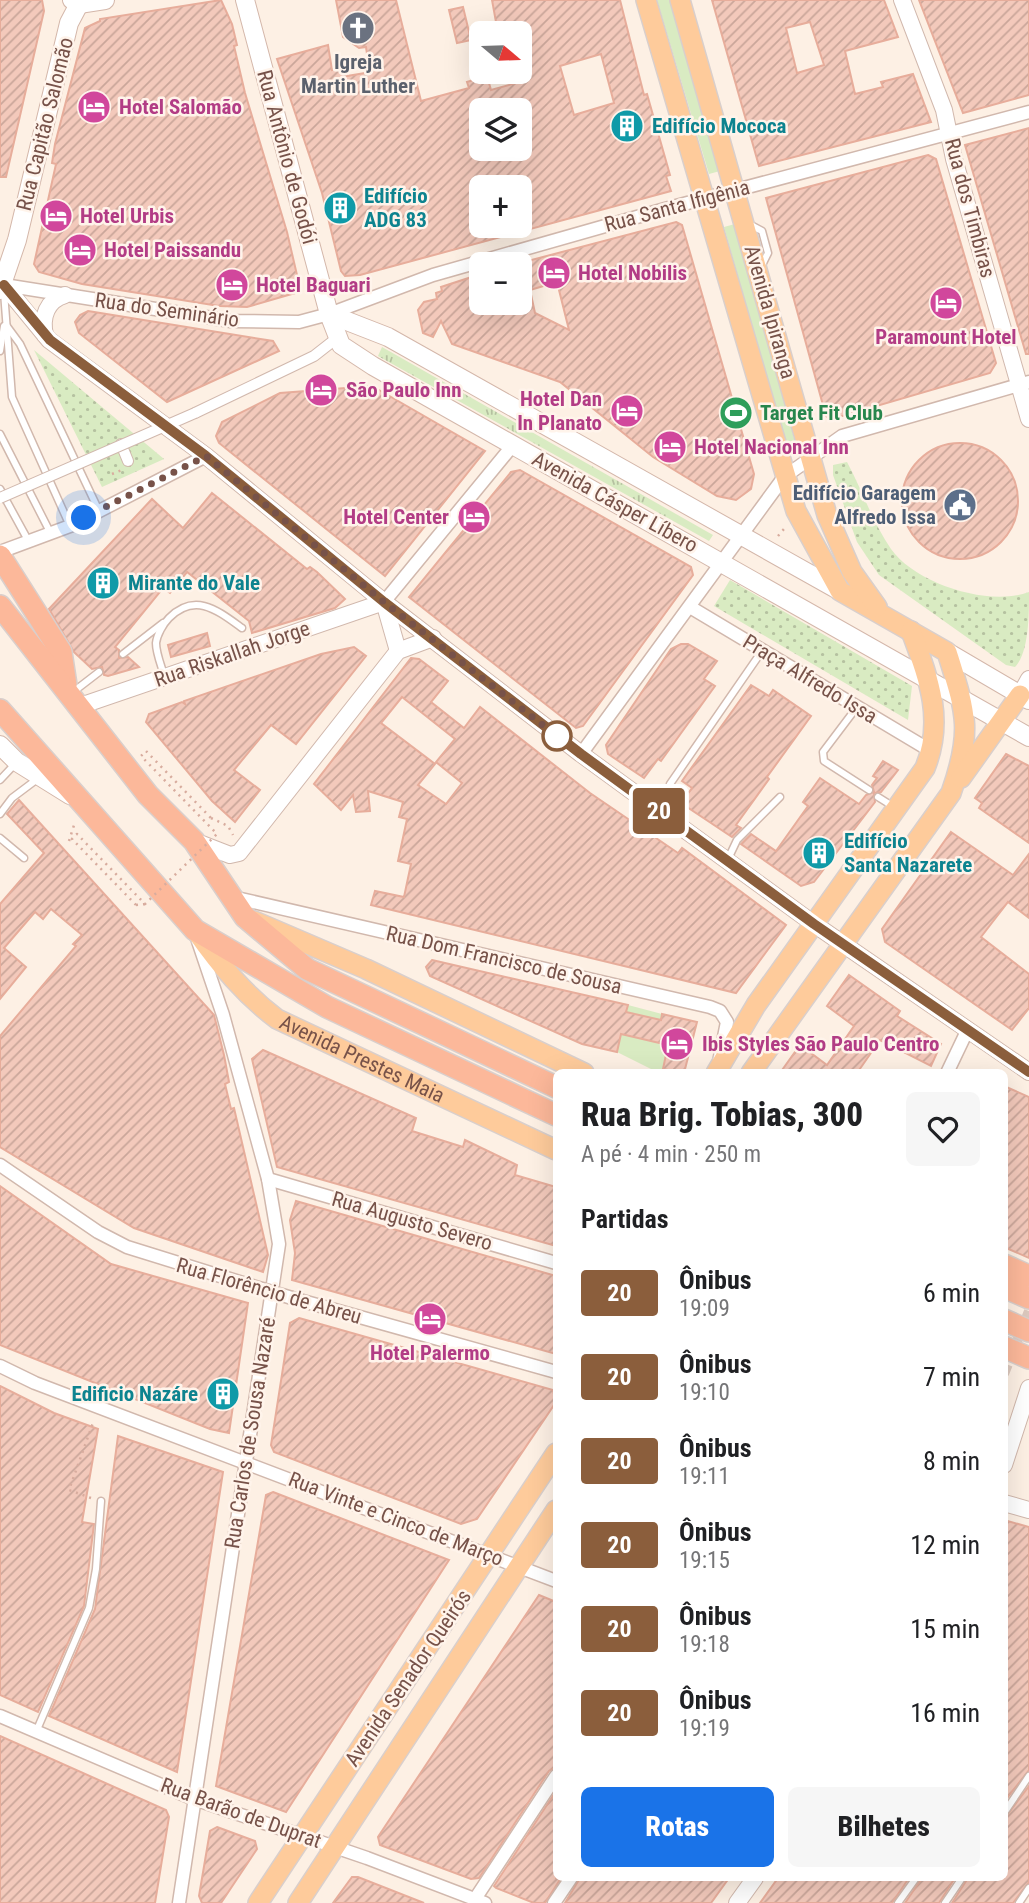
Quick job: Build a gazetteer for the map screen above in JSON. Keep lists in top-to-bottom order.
{
  "streets": {
    "highway": ["Avenida Prestes Maia"],
    "main road": [
      "Rua Capitão Salomão",
      "Rua Antônio de Godói",
      "Avenida Ipiranga",
      "Avenida Cásper Líbero",
      "Avenida Senador Queirós"
    ],
    "street": [
      "Rua Santa Ifigênia",
      "Rua dos Timbiras",
      "Rua do Seminário",
      "Rua Riskallah Jorge",
      "Praça Alfredo Issa",
      "Rua Dom Francisco de Sousa",
      "Rua Augusto Severo",
      "Rua Florêncio de Abreu",
      "Rua Carlos de Sousa Nazaré",
      "Rua Vinte e Cinco de Março",
      "Rua Barão de Duprat"
    ]
  },
  "crossings": [
    ["Rua Capitão Salomão", "Rua do Seminário"],
    ["Rua Antônio de Godói", "Rua Santa Ifigênia"],
    ["Rua Antônio de Godói", "Rua do Seminário"],
    ["Rua Antônio de Godói", "Avenida Cásper Líbero"],
    ["Rua Santa Ifigênia", "Rua dos Timbiras"],
    ["Rua Santa Ifigênia", "Rua do Seminário"],
    ["Rua Santa Ifigênia", "Avenida Ipiranga"],
    ["Rua Santa Ifigênia", "Avenida Cásper Líbero"],
    ["Rua do Seminário", "Avenida Cásper Líbero"],
    ["Avenida Ipiranga", "Avenida Cásper Líbero"],
    ["Avenida Prestes Maia", "Rua Carlos de Sousa Nazaré"],
    ["Rua Augusto Severo", "Rua Carlos de Sousa Nazaré"],
    ["Rua Carlos de Sousa Nazaré", "Rua Vinte e Cinco de Março"],
    ["Rua Carlos de Sousa Nazaré", "Rua Barão de Duprat"],
    ["Rua Vinte e Cinco de Março", "Avenida Senador Queirós"],
    ["Avenida Senador Queirós", "Rua Barão de Duprat"]
  ],
  "places": {
    "church": ["Igreja Martin Luther"],
    "hotel": [
      "Hotel Salomão",
      "Hotel Urbis",
      "Hotel Paissandu",
      "Hotel Nobilis",
      "Hotel Baguari",
      "Paramount Hotel",
      "São Paulo Inn",
      "Hotel Dan In Planato",
      "Hotel Nacional Inn",
      "Hotel Center",
      "Ibis Styles São Paulo Centro",
      "Hotel Palermo"
    ],
    "building": [
      "Edifício Mococa",
      "Edifício ADG 83",
      "Mirante do Vale",
      "Edifício Santa Nazarete",
      "Edificio Nazáre"
    ],
    "sports": ["Target Fit Club"],
    "public building": ["Edifício Garagem Alfredo Issa"]
  },
  "lines": ["bus line 20"],
  "north": "right",
  "page": {
    "on_map": "20",
    "map_buttons": ["+", "−"],
    "heading": [
      ["Rua Brig. Tobias, 300", "A pé · 4 min · 250 m"],
      "Partidas"
    ],
    "list": [
      {
        "mark": "20",
        "name": "Ônibus",
        "note": "19:09",
        "value": "6 min"
      },
      {
        "mark": "20",
        "name": "Ônibus",
        "note": "19:10",
        "value": "7 min"
      },
      {
        "mark": "20",
        "name": "Ônibus",
        "note": "19:11",
        "value": "8 min"
      },
      {
        "mark": "20",
        "name": "Ônibus",
        "note": "19:15",
        "value": "12 min"
      },
      {
        "mark": "20",
        "name": "Ônibus",
        "note": "19:18",
        "value": "15 min"
      },
      {
        "mark": "20",
        "name": "Ônibus",
        "note": "19:19",
        "value": "16 min"
      }
    ],
    "buttons": ["Rotas", "Bilhetes"]
  }
}
